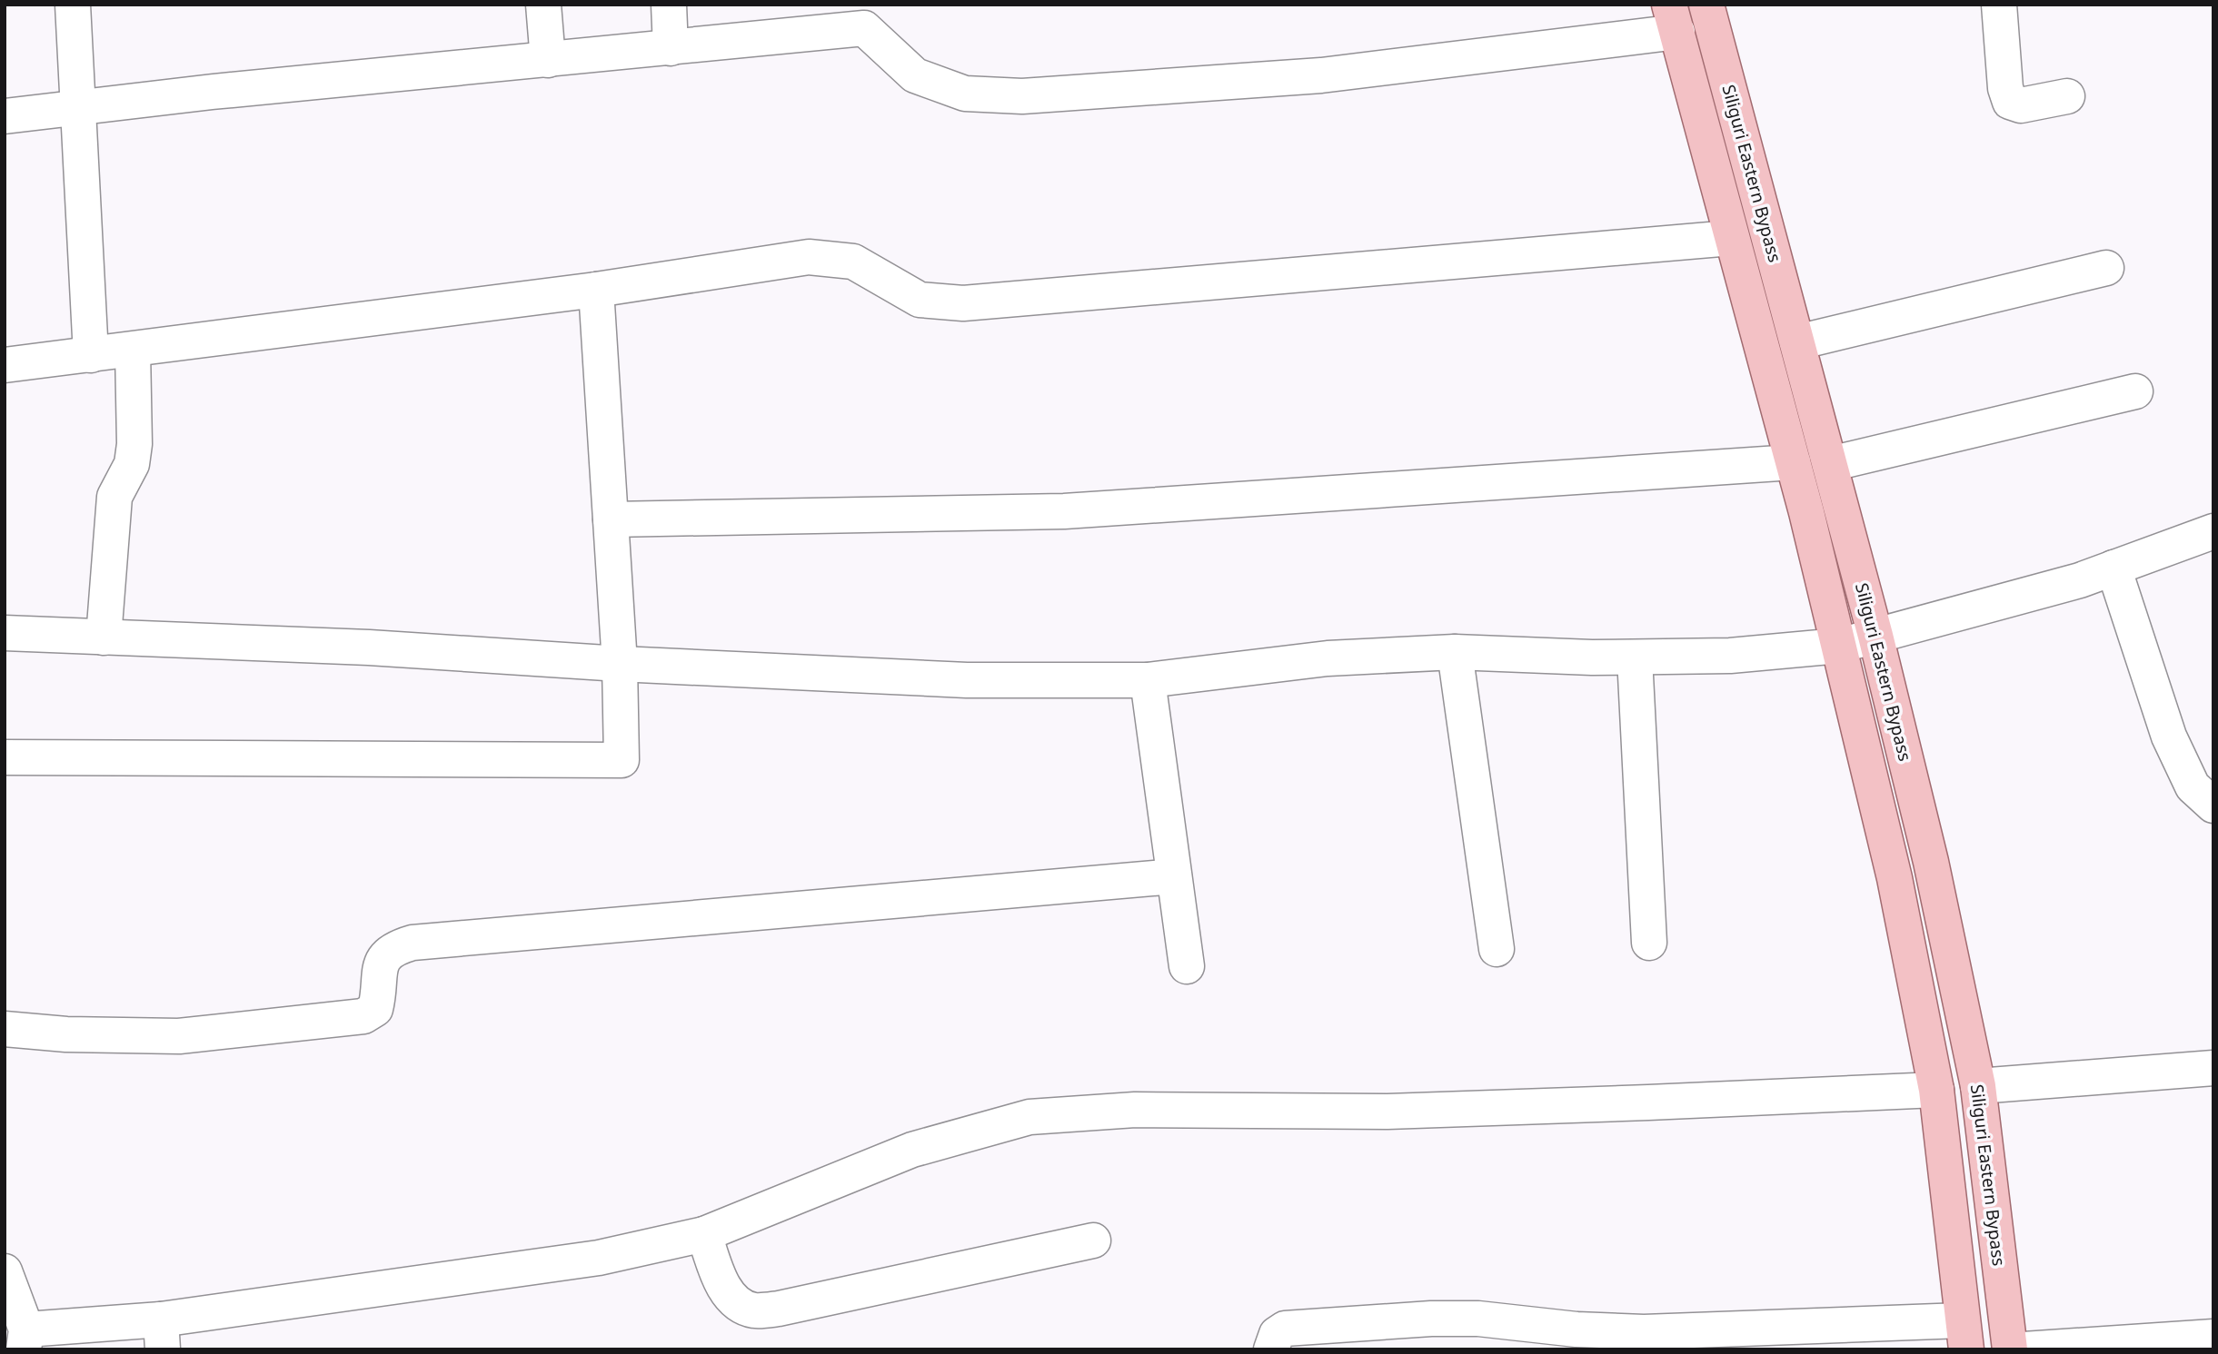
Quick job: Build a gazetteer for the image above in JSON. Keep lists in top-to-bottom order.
{
  "streets": {
    "main road": ["Siliguri Eastern Bypass"]
  }
}
